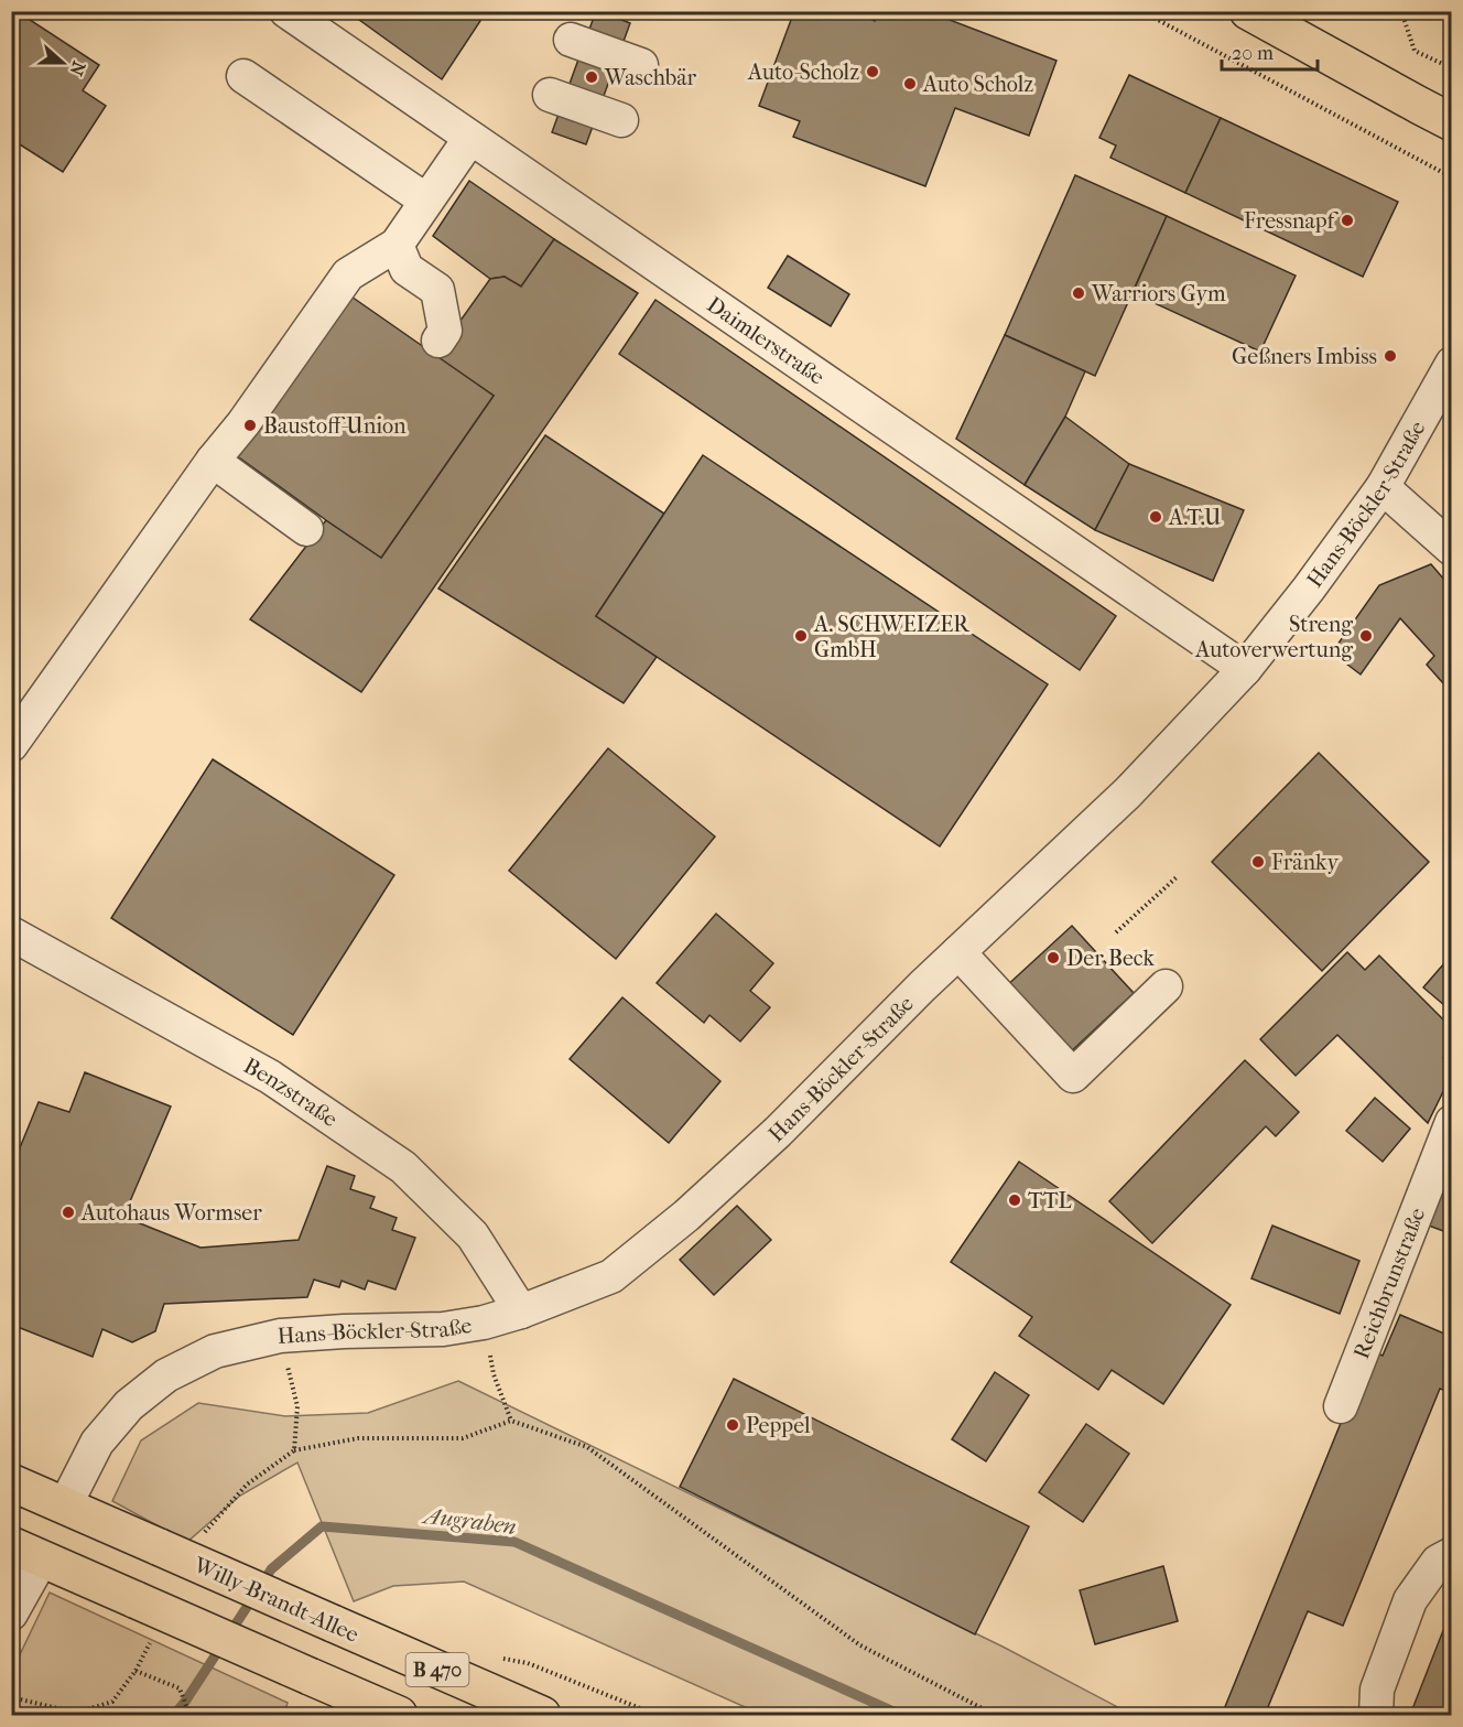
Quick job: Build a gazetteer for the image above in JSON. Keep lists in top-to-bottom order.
{
  "streets": {
    "main road": ["Willy-Brandt-Allee", "B 470"],
    "street": [
      "Daimlerstraße",
      "Hans-Böckler-Straße",
      "Benzstraße",
      "Reichbrunstraße"
    ]
  },
  "crossings": [
    ["Daimlerstraße", "Hans-Böckler-Straße"],
    ["Hans-Böckler-Straße", "Benzstraße"],
    ["Hans-Böckler-Straße", "Willy-Brandt-Allee"]
  ],
  "water": ["Augraben"],
  "places": [
    "Auto-Scholz",
    "Waschbär",
    "Auto Scholz",
    "Fressnapf",
    "Warriors Gym",
    "Geßners Imbiss",
    "Baustoff-Union",
    "A.T.U",
    "A. SCHWEIZER GmbH",
    "Streng Autoverwertung",
    "Fränky",
    "Der Beck",
    "TTL",
    "Autohaus Wormser",
    "Peppel"
  ],
  "scale_bar": "20 m",
  "north": "right"
}
